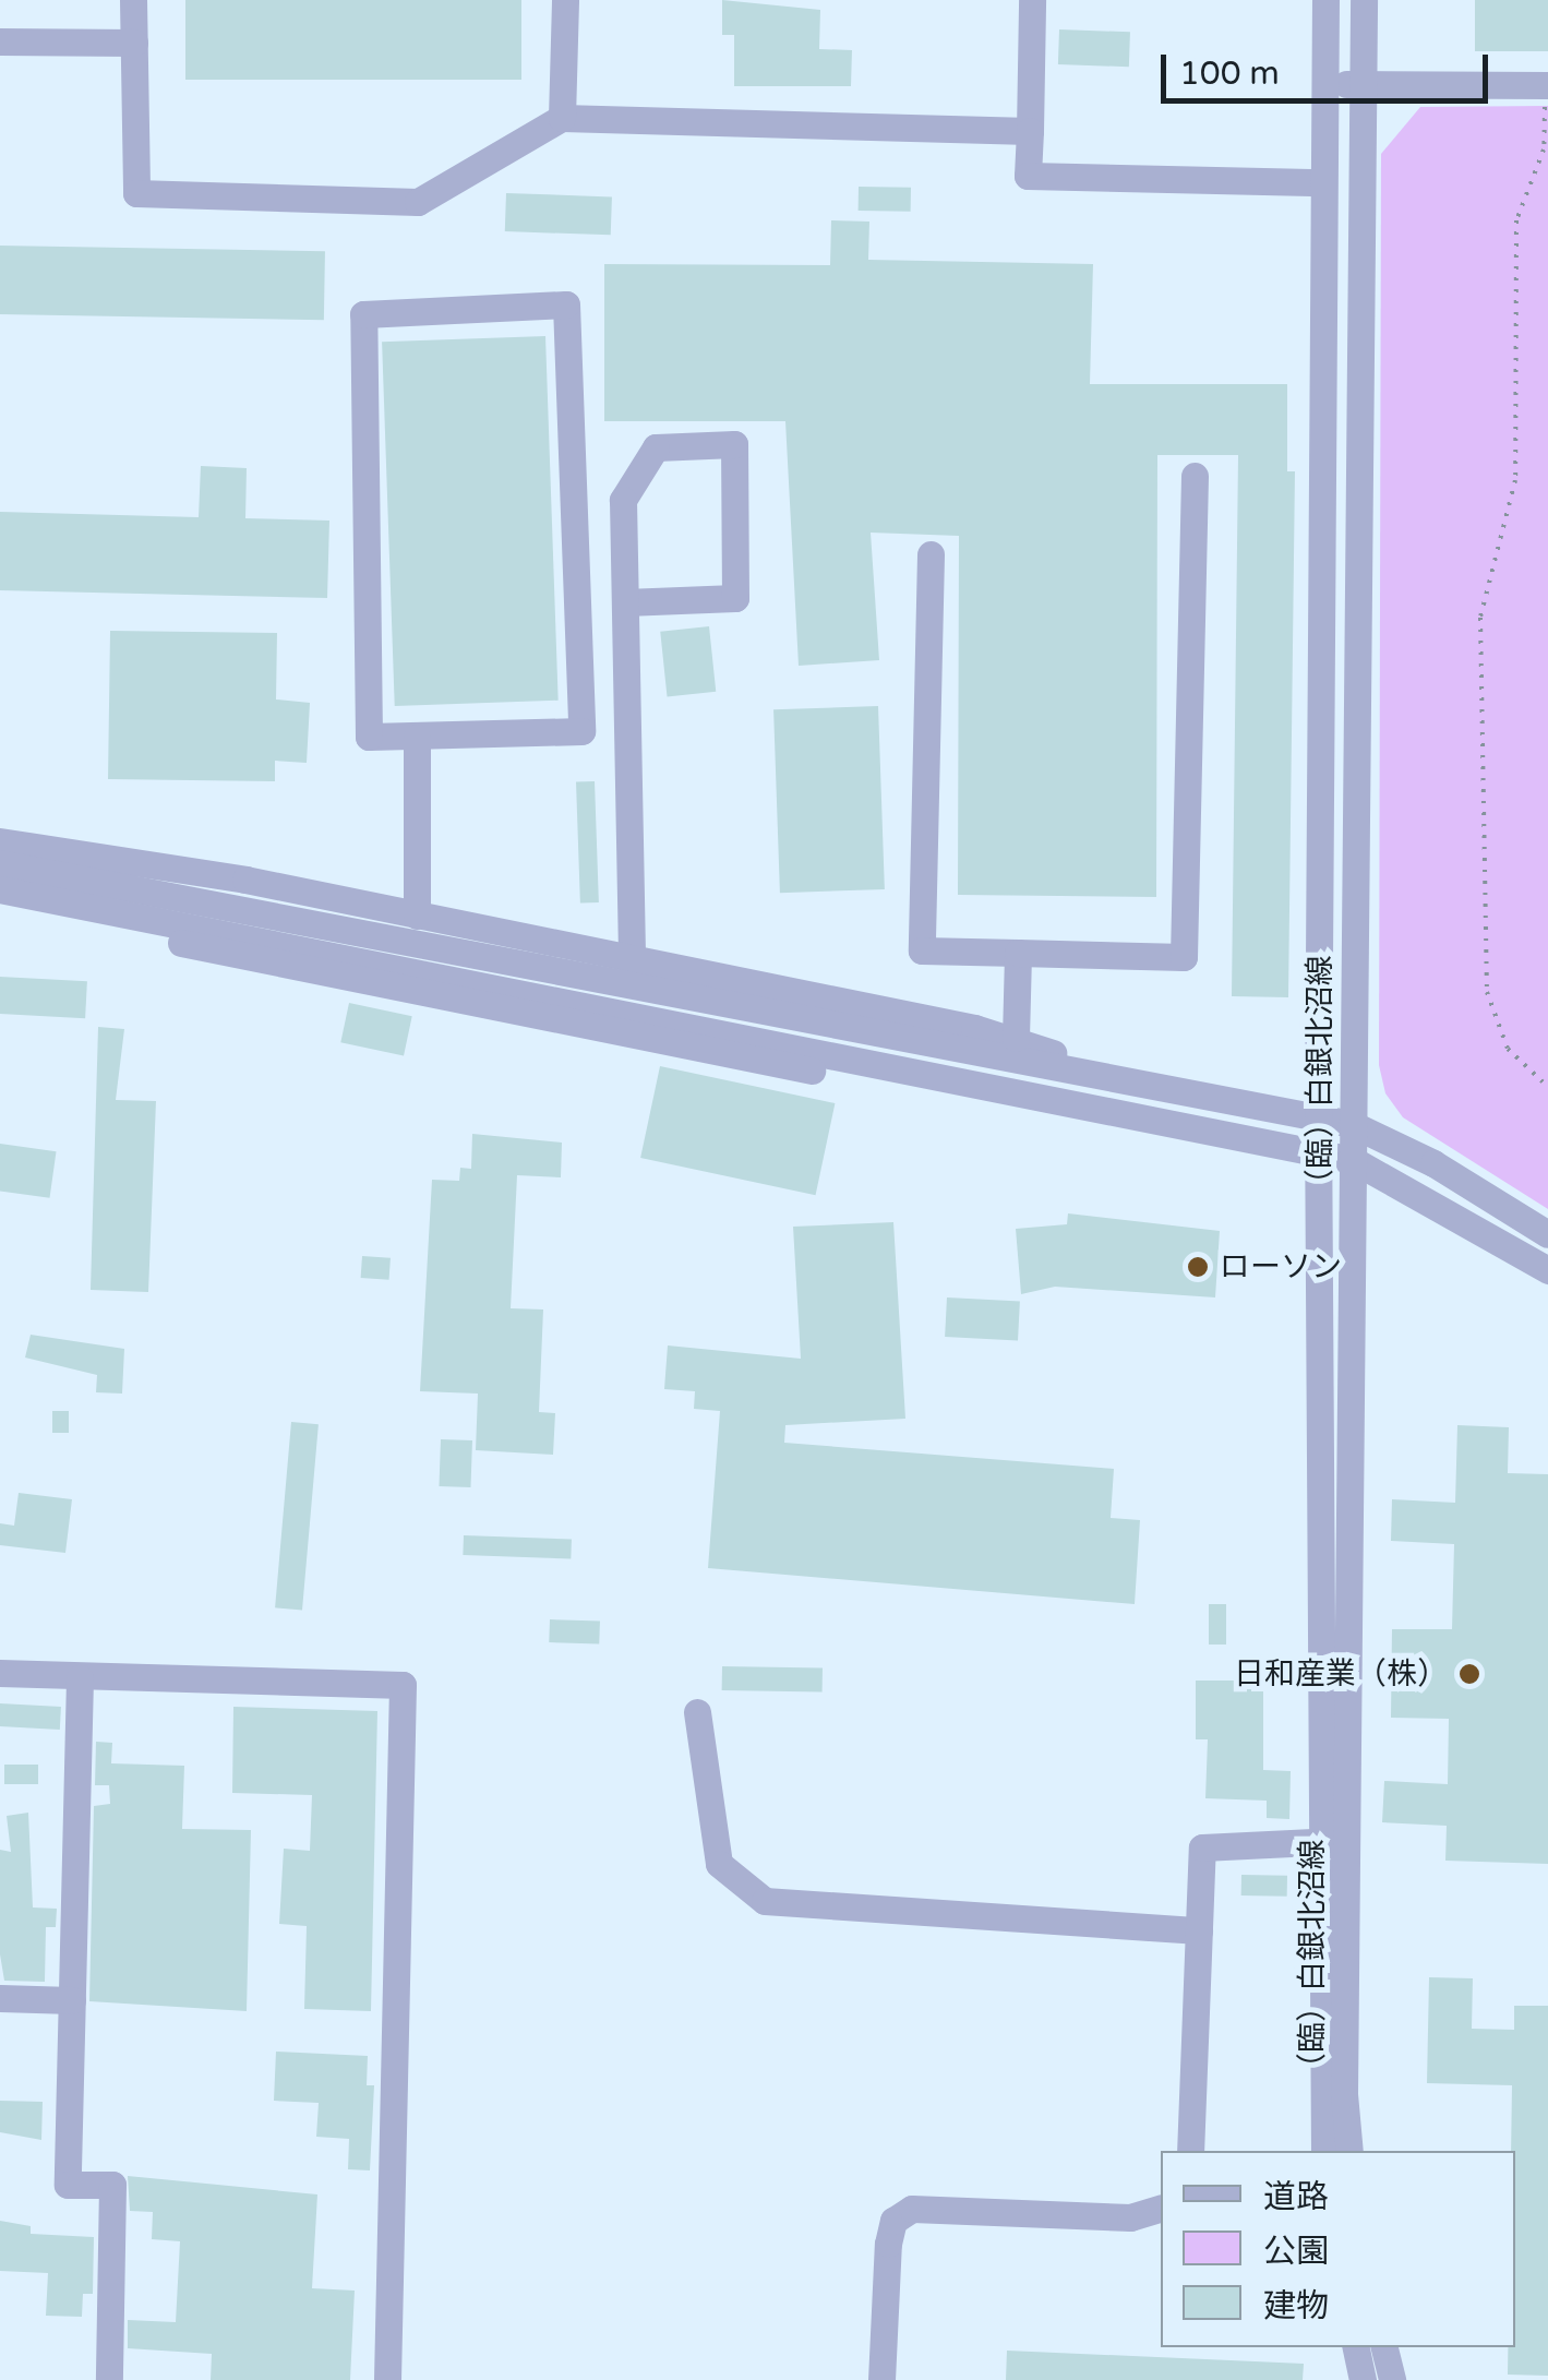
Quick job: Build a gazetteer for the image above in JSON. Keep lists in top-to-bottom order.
{
  "streets": {
    "street": ["（臨）白銀北沼線"]
  },
  "places": ["ローソン", "日和産業（株）"],
  "legend": ["道路", "公園", "建物"],
  "scale_bar": "100 m"
}
